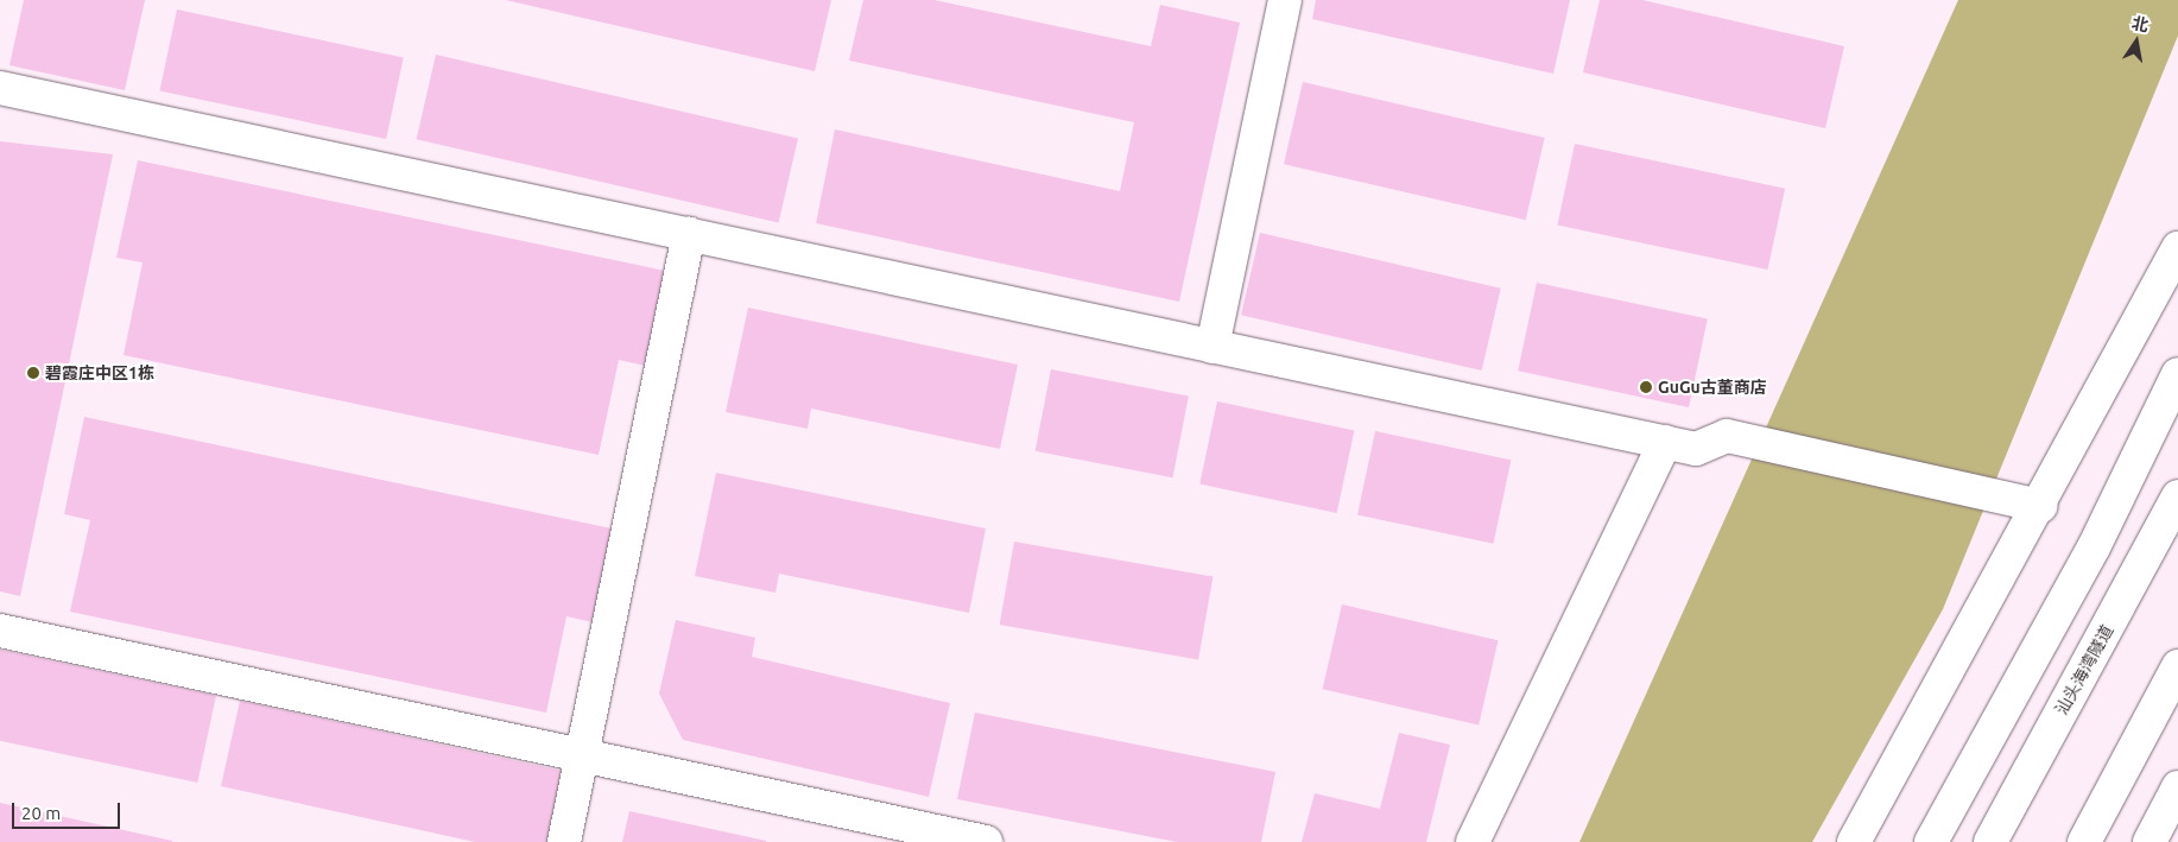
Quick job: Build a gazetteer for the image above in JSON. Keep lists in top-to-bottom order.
{
  "streets": {
    "main road": ["汕头海湾隧道"]
  },
  "places": ["碧霞庄中区1栋", "GuGu古董商店"],
  "scale_bar": "20 m",
  "north": "top"
}
